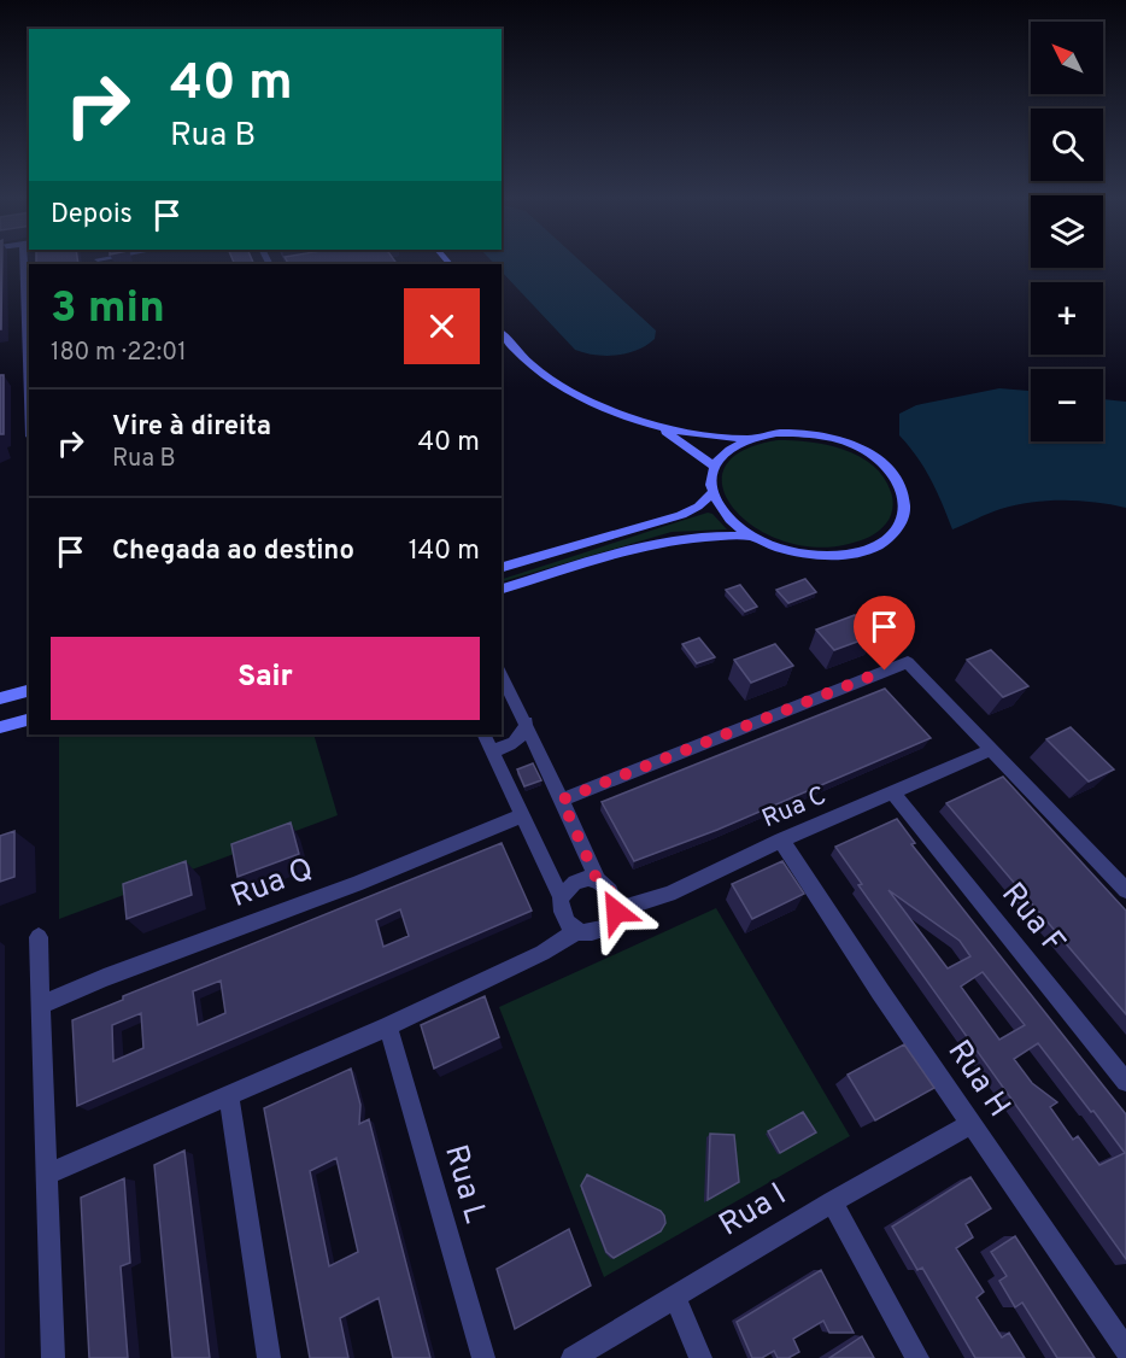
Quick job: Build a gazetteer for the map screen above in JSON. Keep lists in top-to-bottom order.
{
  "streets": {
    "street": [
      "Rua C",
      "Rua Q",
      "Rua F",
      "Rua H",
      "Rua L",
      "Rua I"
    ]
  },
  "crossings": [
    ["Rua C", "Rua F"],
    ["Rua C", "Rua H"],
    ["Rua H", "Rua I"]
  ],
  "north": "top left",
  "page": {
    "map_buttons": ["+", "−"],
    "turn": ["40 m", "Rua B"],
    "then": "Depois",
    "heading": ["3 min", "180 m · 22:01"],
    "list": [
      {
        "name": "Vire à direita",
        "note": "Rua B",
        "value": "40 m"
      },
      {
        "name": "Chegada ao destino",
        "value": "140 m"
      }
    ],
    "buttons": "Sair"
  }
}
